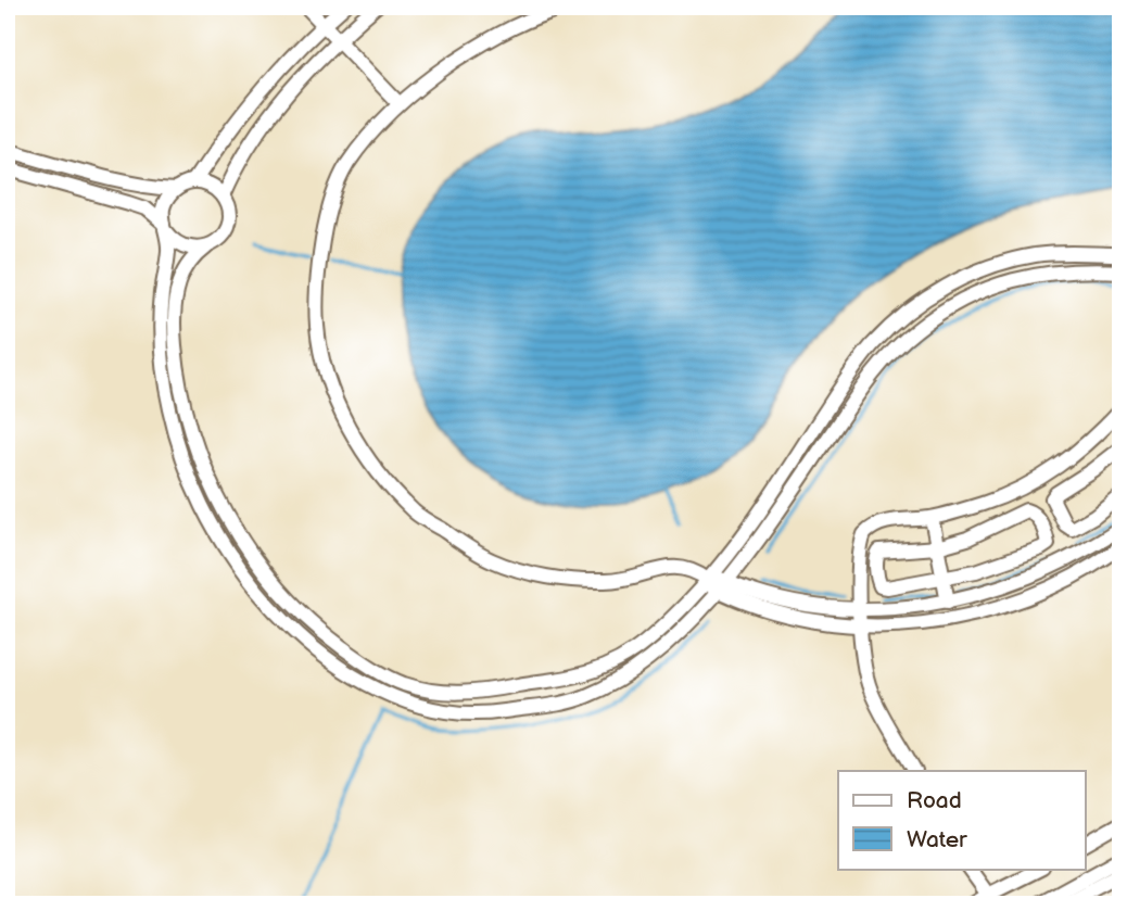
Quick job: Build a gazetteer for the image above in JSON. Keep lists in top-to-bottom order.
{
  "legend": ["Road", "Water"]
}
